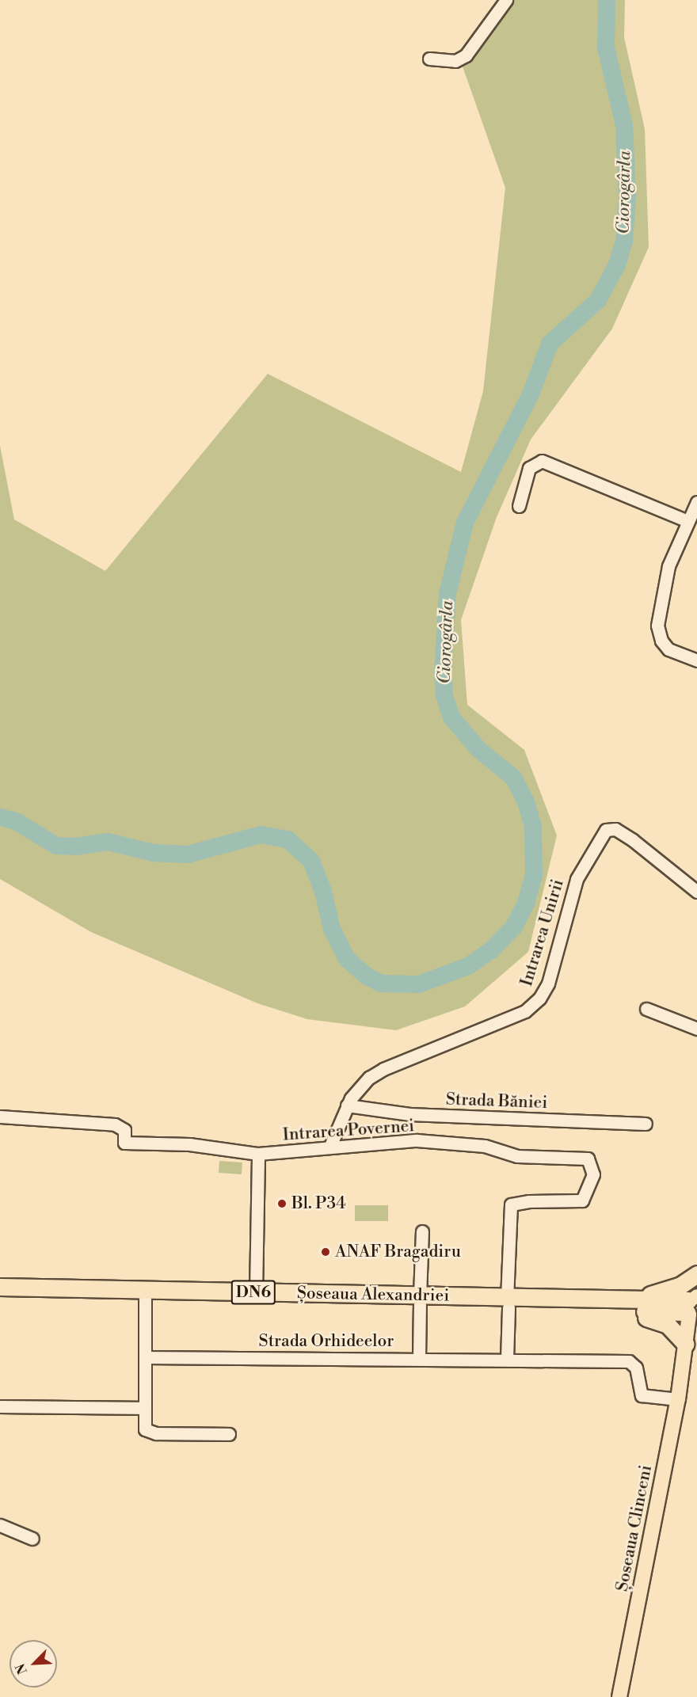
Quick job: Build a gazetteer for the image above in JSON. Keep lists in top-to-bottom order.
{
  "streets": {
    "highway": ["DN6", "Șoseaua Alexandriei"],
    "main road": ["Șoseaua Clinceni"],
    "street": [
      "Intrarea Unirii",
      "Strada Băniei",
      "Intrarea Povernei",
      "Strada Orhideelor"
    ]
  },
  "crossings": [
    ["Intrarea Unirii", "Strada Băniei"],
    ["Intrarea Povernei", "Șoseaua Alexandriei"],
    ["Șoseaua Alexandriei", "Șoseaua Clinceni"],
    ["Strada Orhideelor", "Șoseaua Clinceni"]
  ],
  "water": ["Ciorogârla"],
  "places": ["Bl. P34", "ANAF Bragadiru"],
  "north": "bottom left"
}
